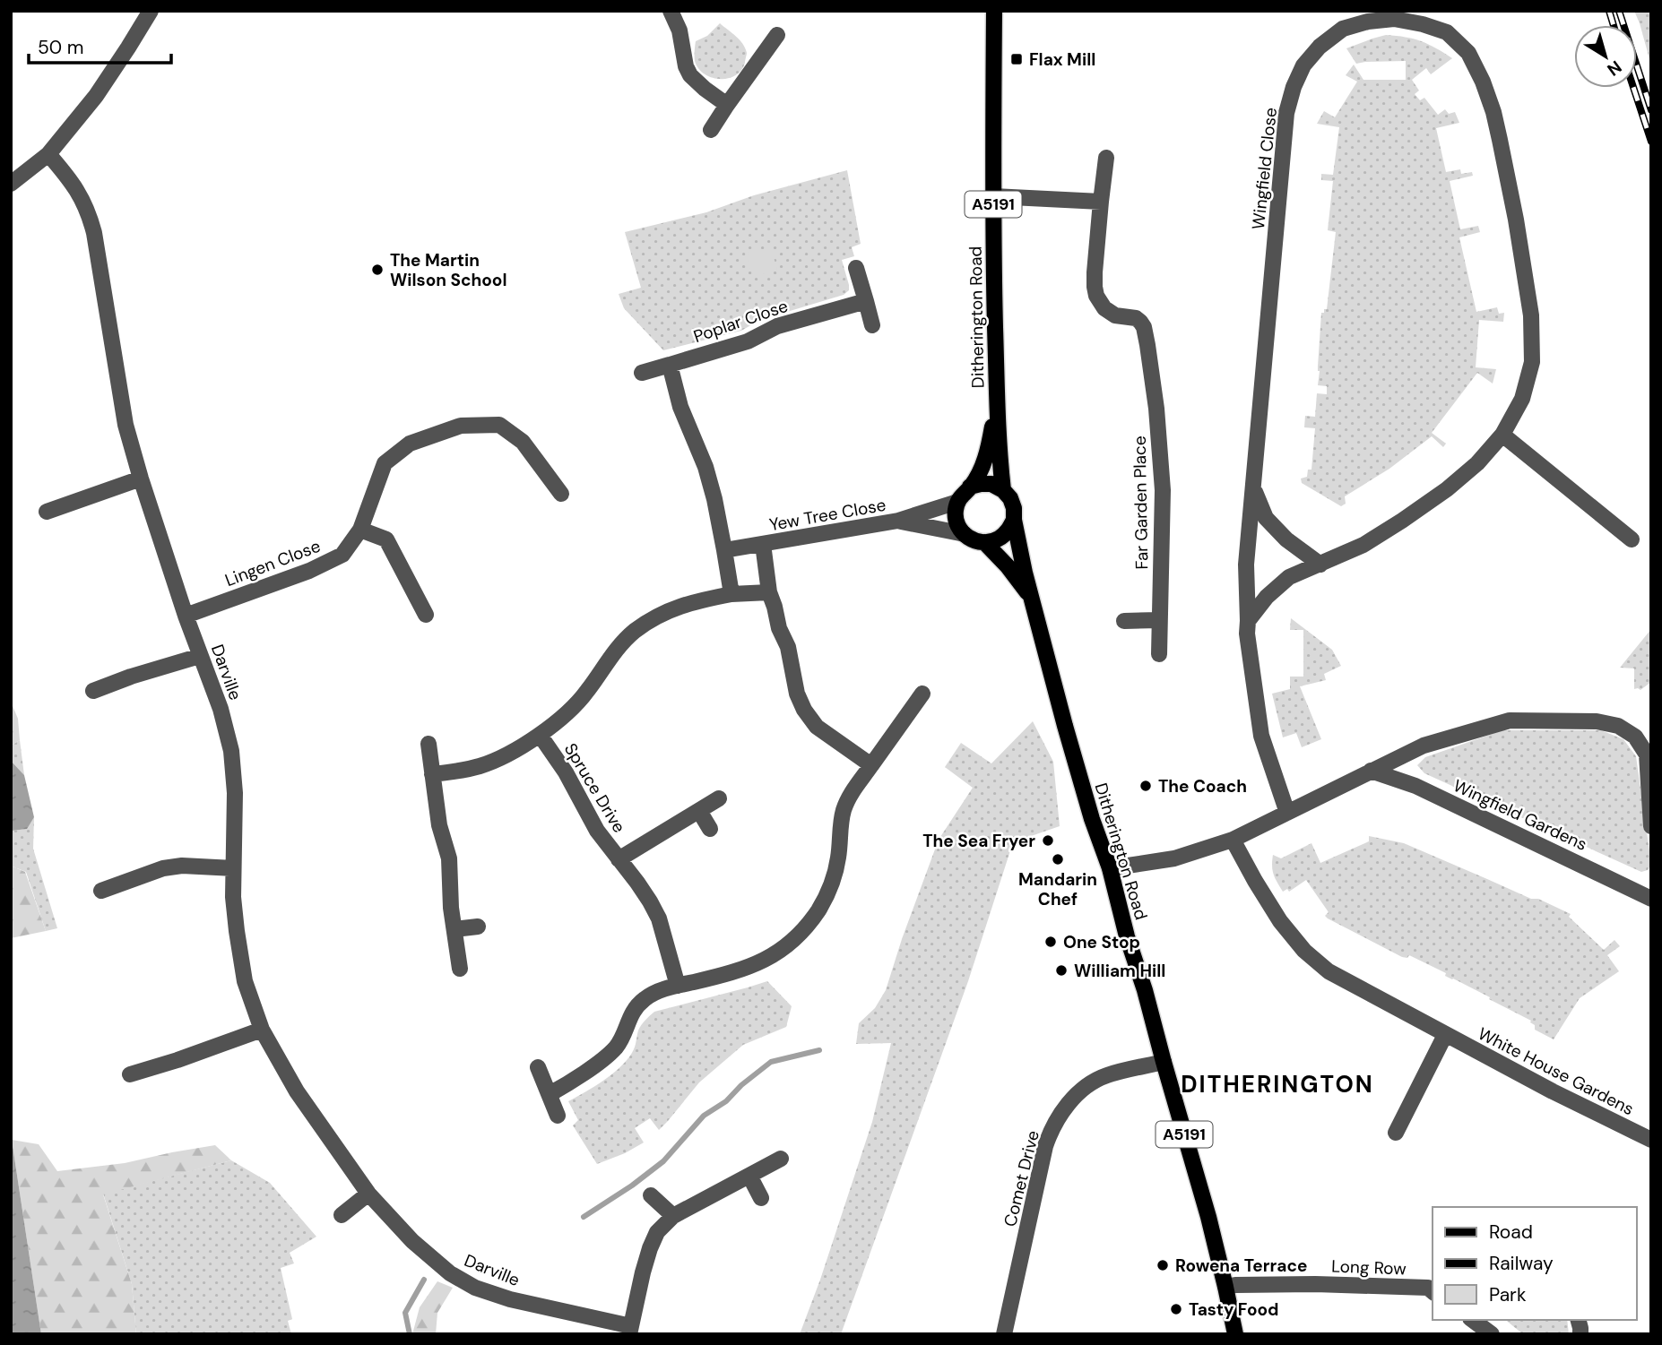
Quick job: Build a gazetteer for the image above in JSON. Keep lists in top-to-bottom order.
{
  "streets": {
    "main road": ["A5191", "Ditherington Road"],
    "street": [
      "Wingfield Close",
      "Poplar Close",
      "Far Garden Place",
      "Yew Tree Close",
      "Lingen Close",
      "Darville",
      "Spruce Drive",
      "Wingfield Gardens",
      "White House Gardens",
      "Comet Drive",
      "Long Row"
    ]
  },
  "crossings": [
    ["Ditherington Road", "Yew Tree Close"],
    ["Ditherington Road", "Comet Drive"],
    ["Ditherington Road", "Long Row"],
    ["Lingen Close", "Darville"]
  ],
  "districts": ["DITHERINGTON"],
  "places": {
    "transit": ["Flax Mill"],
    "other": [
      "The Martin Wilson School",
      "The Coach",
      "The Sea Fryer",
      "Mandarin Chef",
      "One Stop",
      "William Hill",
      "Rowena Terrace",
      "Tasty Food"
    ]
  },
  "legend": ["Road", "Railway", "Park"],
  "scale_bar": "50 m",
  "north": "bottom right"
}
